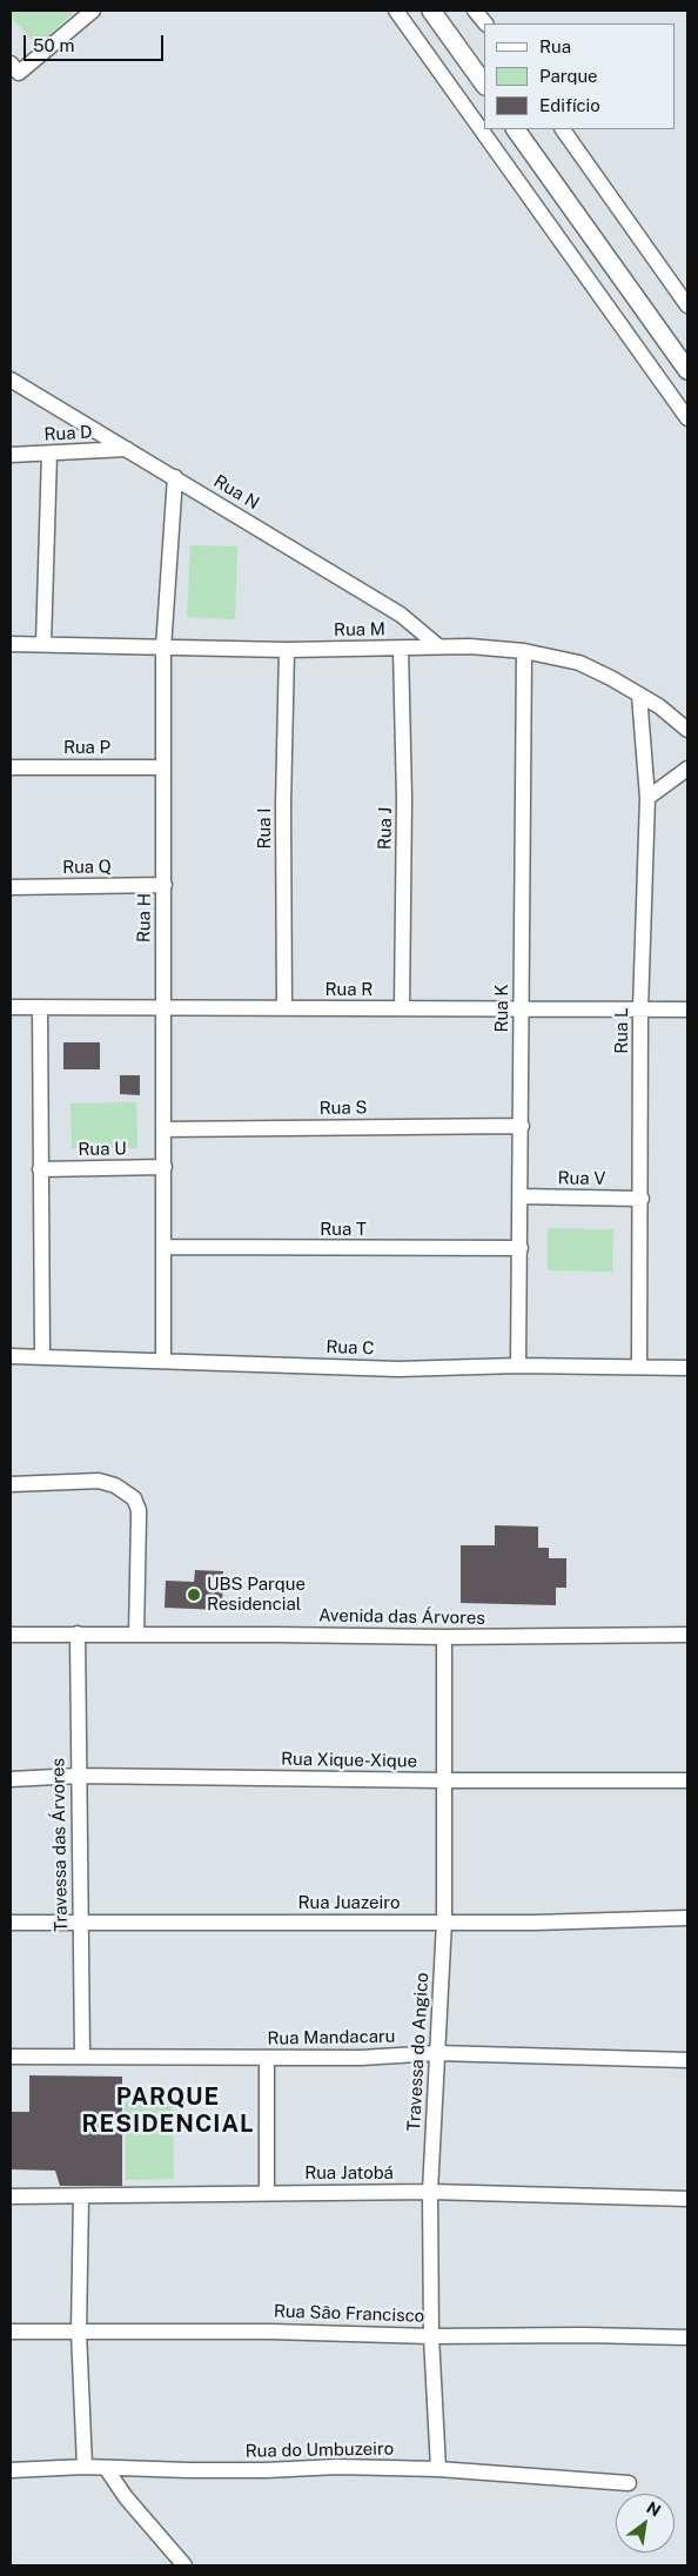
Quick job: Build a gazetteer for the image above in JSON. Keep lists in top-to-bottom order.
{
  "streets": {
    "street": [
      "Rua D",
      "Rua N",
      "Rua M",
      "Rua P",
      "Rua I",
      "Rua J",
      "Rua Q",
      "Rua H",
      "Rua R",
      "Rua K",
      "Rua L",
      "Rua S",
      "Rua U",
      "Rua V",
      "Rua T",
      "Rua C",
      "Avenida das Árvores",
      "Rua Xique-Xique",
      "Travessa das Árvores",
      "Rua Juazeiro",
      "Rua Mandacaru",
      "Travessa do Angico",
      "Rua Jatobá",
      "Rua São Francisco",
      "Rua do Umbuzeiro"
    ]
  },
  "crossings": [
    ["Rua D", "Rua N"],
    ["Rua N", "Rua M"],
    ["Rua N", "Rua H"],
    ["Rua M", "Rua I"],
    ["Rua M", "Rua J"],
    ["Rua M", "Rua H"],
    ["Rua M", "Rua K"],
    ["Rua M", "Rua L"],
    ["Rua P", "Rua H"],
    ["Rua I", "Rua R"],
    ["Rua J", "Rua R"],
    ["Rua Q", "Rua H"],
    ["Rua H", "Rua R"],
    ["Rua H", "Rua S"],
    ["Rua H", "Rua U"],
    ["Rua H", "Rua T"],
    ["Rua H", "Rua C"],
    ["Rua R", "Rua K"],
    ["Rua R", "Rua L"],
    ["Rua K", "Rua S"],
    ["Rua K", "Rua V"],
    ["Rua K", "Rua T"],
    ["Rua K", "Rua C"],
    ["Rua L", "Rua V"],
    ["Rua L", "Rua C"],
    ["Avenida das Árvores", "Travessa das Árvores"],
    ["Avenida das Árvores", "Travessa do Angico"],
    ["Rua Xique-Xique", "Travessa das Árvores"],
    ["Rua Xique-Xique", "Travessa do Angico"],
    ["Travessa das Árvores", "Rua Juazeiro"],
    ["Travessa das Árvores", "Rua Mandacaru"],
    ["Rua Juazeiro", "Travessa do Angico"],
    ["Rua Mandacaru", "Travessa do Angico"],
    ["Travessa do Angico", "Rua Jatobá"],
    ["Travessa do Angico", "Rua São Francisco"],
    ["Travessa do Angico", "Rua do Umbuzeiro"]
  ],
  "districts": ["PARQUE RESIDENCIAL"],
  "places": ["UBS Parque Residencial"],
  "legend": ["Rua", "Parque", "Edifício"],
  "scale_bar": "50 m",
  "north": "top right"
}
